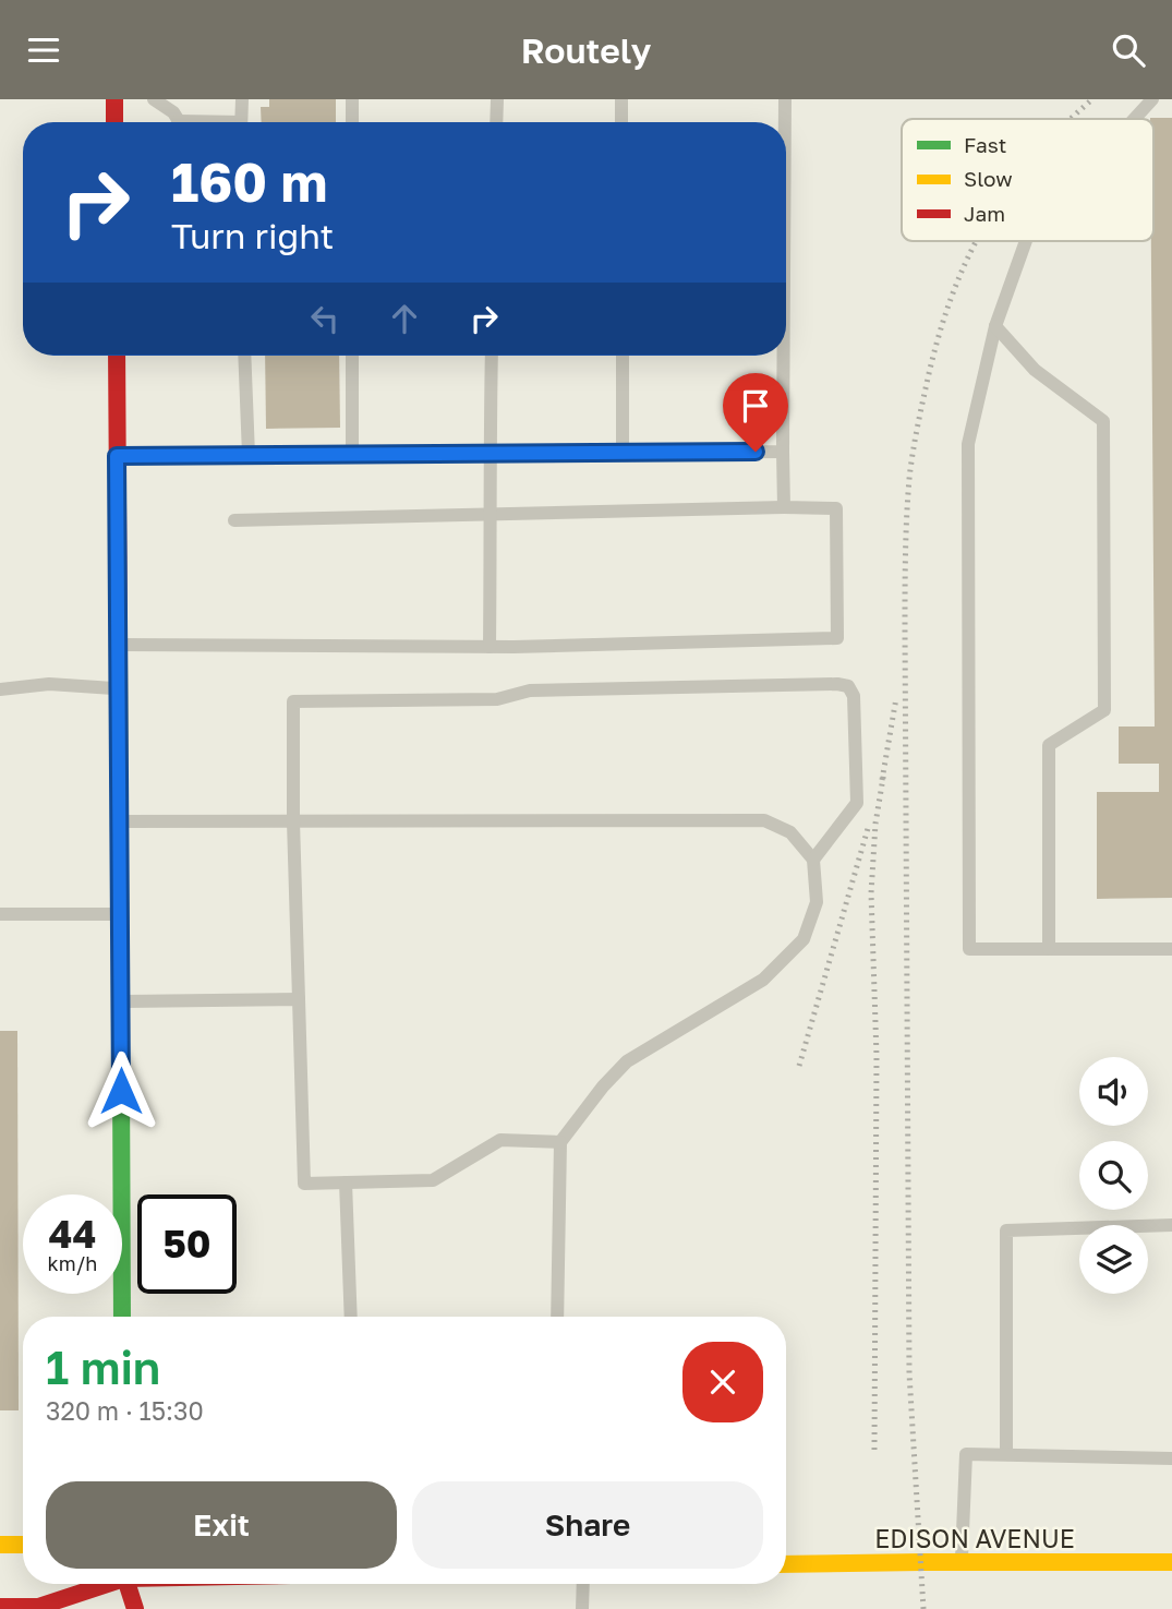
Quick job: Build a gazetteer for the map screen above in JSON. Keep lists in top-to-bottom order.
{
  "streets": {
    "main road": ["EDISON AVENUE"]
  },
  "legend": ["Fast", "Slow", "Jam"],
  "page": {
    "header": "Routely",
    "turn": ["160 m", "Turn right"],
    "speed": "44 km/h",
    "limit": "50",
    "heading": ["1 min", "320 m · 15:30"],
    "buttons": ["Exit", "Share"]
  }
}
